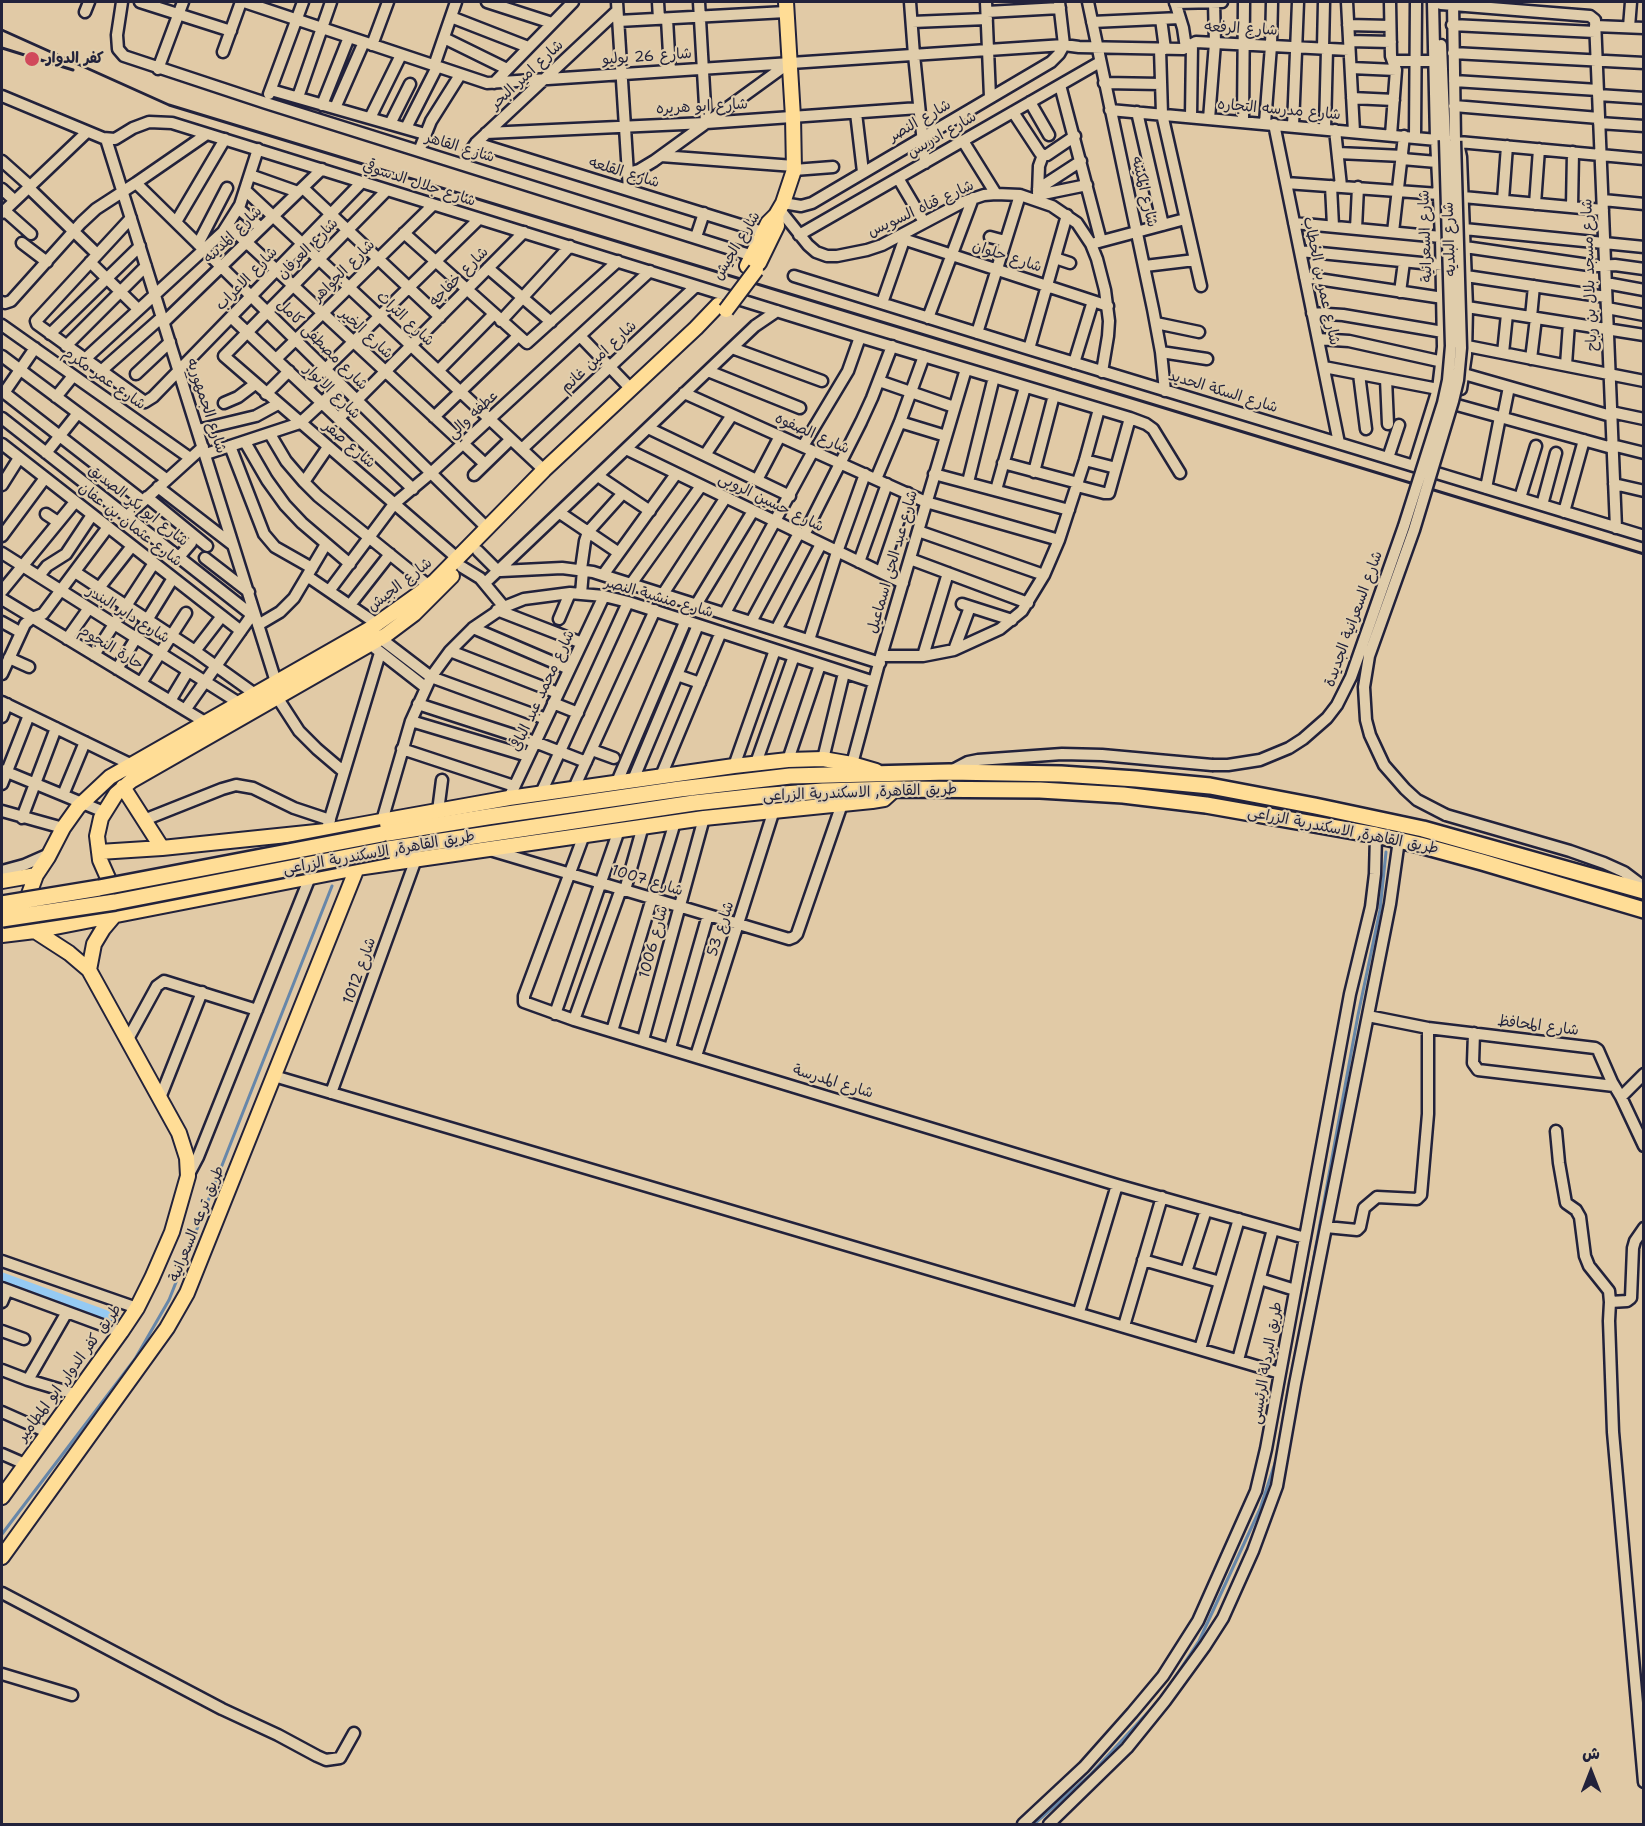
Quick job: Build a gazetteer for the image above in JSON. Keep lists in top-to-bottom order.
{
  "streets": {
    "highway": ["طريق القاهرة, الاسكندرية الزراعى"],
    "main road": ["شارع الجيش", "طريق ترعه السعرانية", "طريق كفر الدوار, ابو المطامير"],
    "street": [
      "شارع الرفعه",
      "شارع 26 يوليو",
      "شارع امير البحر",
      "شارع ابو هريره",
      "شارع مدرسه التجاره",
      "شارع النصر",
      "شارع ادريس",
      "شارع القاهر",
      "شارع القلعه",
      "شارع جلال الدسوقي",
      "شارع المكينه",
      "شارع قناه السويس",
      "شارع المدينه",
      "شارع السعرانية",
      "شارع البلديه",
      "شارع العرفان",
      "شارع حلوان",
      "شارع الجواهر",
      "شارع مسجد بلال بن رباح",
      "شارع خفاجه",
      "شارع الاعراب",
      "شارع عمر بن الخطاب",
      "شارع التراث",
      "شارع الخير",
      "شارع مصطفى كامل",
      "شارع امين غانم",
      "شارع عمر مكرم",
      "شارع الانوار",
      "شارع السكة الحديد",
      "شارع الجمهوريه",
      "عطفه والي",
      "شارع الصفوه",
      "شارع صقر",
      "شارع حسين الروبى",
      "شارع ابو بكر الصديق",
      "شارع عثمان بن عفان",
      "شارع عبد الحى اسماعيل",
      "شارع منشية النصر",
      "شارع داير البندر",
      "شارع السعرانية الجديدة",
      "حارة النجوم",
      "شارع محمد عبد الباقى",
      "شارع 1007",
      "شارع 53",
      "شارع 1006",
      "شارع 1012",
      "شارع المحافظ",
      "شارع المدرسة",
      "طريق البردلة الرئيسى"
    ]
  },
  "crossings": [
    ["شارع الرفعه", "شارع 26 يوليو"],
    ["شارع الرفعه", "شارع المكينه"],
    ["شارع الرفعه", "شارع عمر بن الخطاب"],
    ["شارع 26 يوليو", "شارع امير البحر"],
    ["شارع 26 يوليو", "شارع النصر"],
    ["شارع 26 يوليو", "شارع المكينه"],
    ["شارع 26 يوليو", "شارع الجيش"],
    ["شارع امير البحر", "شارع ابو هريره"],
    ["شارع امير البحر", "شارع القاهر"],
    ["شارع امير البحر", "شارع القلعه"],
    ["شارع ابو هريره", "شارع الجيش"],
    ["شارع مدرسه التجاره", "شارع المكينه"],
    ["شارع مدرسه التجاره", "شارع السعرانية"],
    ["شارع مدرسه التجاره", "شارع البلديه"],
    ["شارع مدرسه التجاره", "شارع مسجد بلال بن رباح"],
    ["شارع مدرسه التجاره", "شارع عمر بن الخطاب"],
    ["شارع مدرسه التجاره", "شارع السعرانية الجديدة"],
    ["شارع النصر", "شارع قناه السويس"],
    ["شارع النصر", "شارع الجيش"],
    ["شارع ادريس", "شارع المكينه"],
    ["شارع ادريس", "شارع قناه السويس"],
    ["شارع القاهر", "شارع الجيش"],
    ["شارع القلعه", "شارع الجيش"],
    ["شارع جلال الدسوقي", "شارع المدينه"],
    ["شارع جلال الدسوقي", "شارع الجيش"],
    ["شارع جلال الدسوقي", "شارع العرفان"],
    ["شارع جلال الدسوقي", "شارع الجواهر"],
    ["شارع جلال الدسوقي", "شارع خفاجه"],
    ["شارع جلال الدسوقي", "شارع الاعراب"],
    ["شارع جلال الدسوقي", "شارع امين غانم"],
    ["شارع جلال الدسوقي", "شارع الجمهوريه"],
    ["شارع جلال الدسوقي", "عطفه والي"],
    ["شارع المكينه", "شارع السكة الحديد"],
    ["شارع قناه السويس", "شارع الجيش"],
    ["شارع قناه السويس", "شارع حلوان"],
    ["شارع قناه السويس", "شارع السكة الحديد"],
    ["شارع المدينه", "شارع الاعراب"],
    ["شارع المدينه", "شارع التراث"],
    ["شارع المدينه", "شارع الخير"],
    ["شارع المدينه", "شارع مصطفى كامل"],
    ["شارع المدينه", "شارع الجمهوريه"],
    ["شارع السعرانية", "شارع البلديه"],
    ["شارع السعرانية", "شارع السكة الحديد"],
    ["شارع السعرانية", "شارع السعرانية الجديدة"],
    ["شارع البلديه", "شارع السكة الحديد"],
    ["شارع البلديه", "شارع السعرانية الجديدة"],
    ["شارع الجيش", "شارع التراث"],
    ["شارع الجيش", "شارع مصطفى كامل"],
    ["شارع الجيش", "شارع الجمهوريه"],
    ["شارع الجيش", "شارع صقر"],
    ["شارع الجيش", "شارع داير البندر"],
    ["شارع الجيش", "حارة النجوم"],
    ["شارع الجيش", "طريق كفر الدوار, ابو المطامير"],
    ["شارع العرفان", "شارع التراث"],
    ["شارع العرفان", "شارع الخير"],
    ["شارع العرفان", "شارع مصطفى كامل"],
    ["شارع العرفان", "شارع الانوار"],
    ["شارع العرفان", "شارع صقر"],
    ["شارع الجواهر", "شارع التراث"],
    ["شارع الجواهر", "شارع الخير"],
    ["شارع الجواهر", "شارع مصطفى كامل"],
    ["شارع الجواهر", "شارع الانوار"],
    ["شارع مسجد بلال بن رباح", "شارع السكة الحديد"],
    ["شارع خفاجه", "شارع التراث"],
    ["شارع خفاجه", "شارع الخير"],
    ["شارع خفاجه", "شارع مصطفى كامل"],
    ["شارع خفاجه", "شارع الانوار"],
    ["شارع الاعراب", "شارع التراث"],
    ["شارع الاعراب", "شارع الخير"],
    ["شارع الاعراب", "شارع مصطفى كامل"],
    ["شارع الاعراب", "شارع الانوار"],
    ["شارع الاعراب", "شارع الجمهوريه"],
    ["شارع عمر بن الخطاب", "شارع السكة الحديد"],
    ["شارع التراث", "شارع امين غانم"],
    ["شارع التراث", "عطفه والي"],
    ["شارع الخير", "عطفه والي"],
    ["شارع مصطفى كامل", "عطفه والي"],
    ["شارع الانوار", "عطفه والي"],
    ["شارع الجمهوريه", "شارع ابو بكر الصديق"],
    ["عطفه والي", "شارع صقر"],
    ["شارع الصفوه", "شارع عبد الحى اسماعيل"],
    ["شارع الصفوه", "شارع منشية النصر"],
    ["شارع صقر", "شارع منشية النصر"],
    ["شارع حسين الروبى", "شارع عبد الحى اسماعيل"],
    ["شارع حسين الروبى", "شارع محمد عبد الباقى"],
    ["شارع عبد الحى اسماعيل", "شارع منشية النصر"],
    ["شارع منشية النصر", "شارع محمد عبد الباقى"],
    ["شارع منشية النصر", "طريق القاهرة, الاسكندرية الزراعى"],
    ["شارع السعرانية الجديدة", "طريق القاهرة, الاسكندرية الزراعى"],
    ["طريق القاهرة, الاسكندرية الزراعى", "طريق البردلة الرئيسى"],
    ["شارع 1007", "شارع 53"],
    ["شارع 1007", "شارع 1006"],
    ["شارع 1007", "شارع المدرسة"],
    ["شارع 53", "شارع المدرسة"],
    ["شارع 1006", "شارع المدرسة"],
    ["شارع المحافظ", "طريق البردلة الرئيسى"],
    ["شارع المدرسة", "طريق البردلة الرئيسى"]
  ],
  "places": ["كفر الدوار"],
  "north": "top"
}
